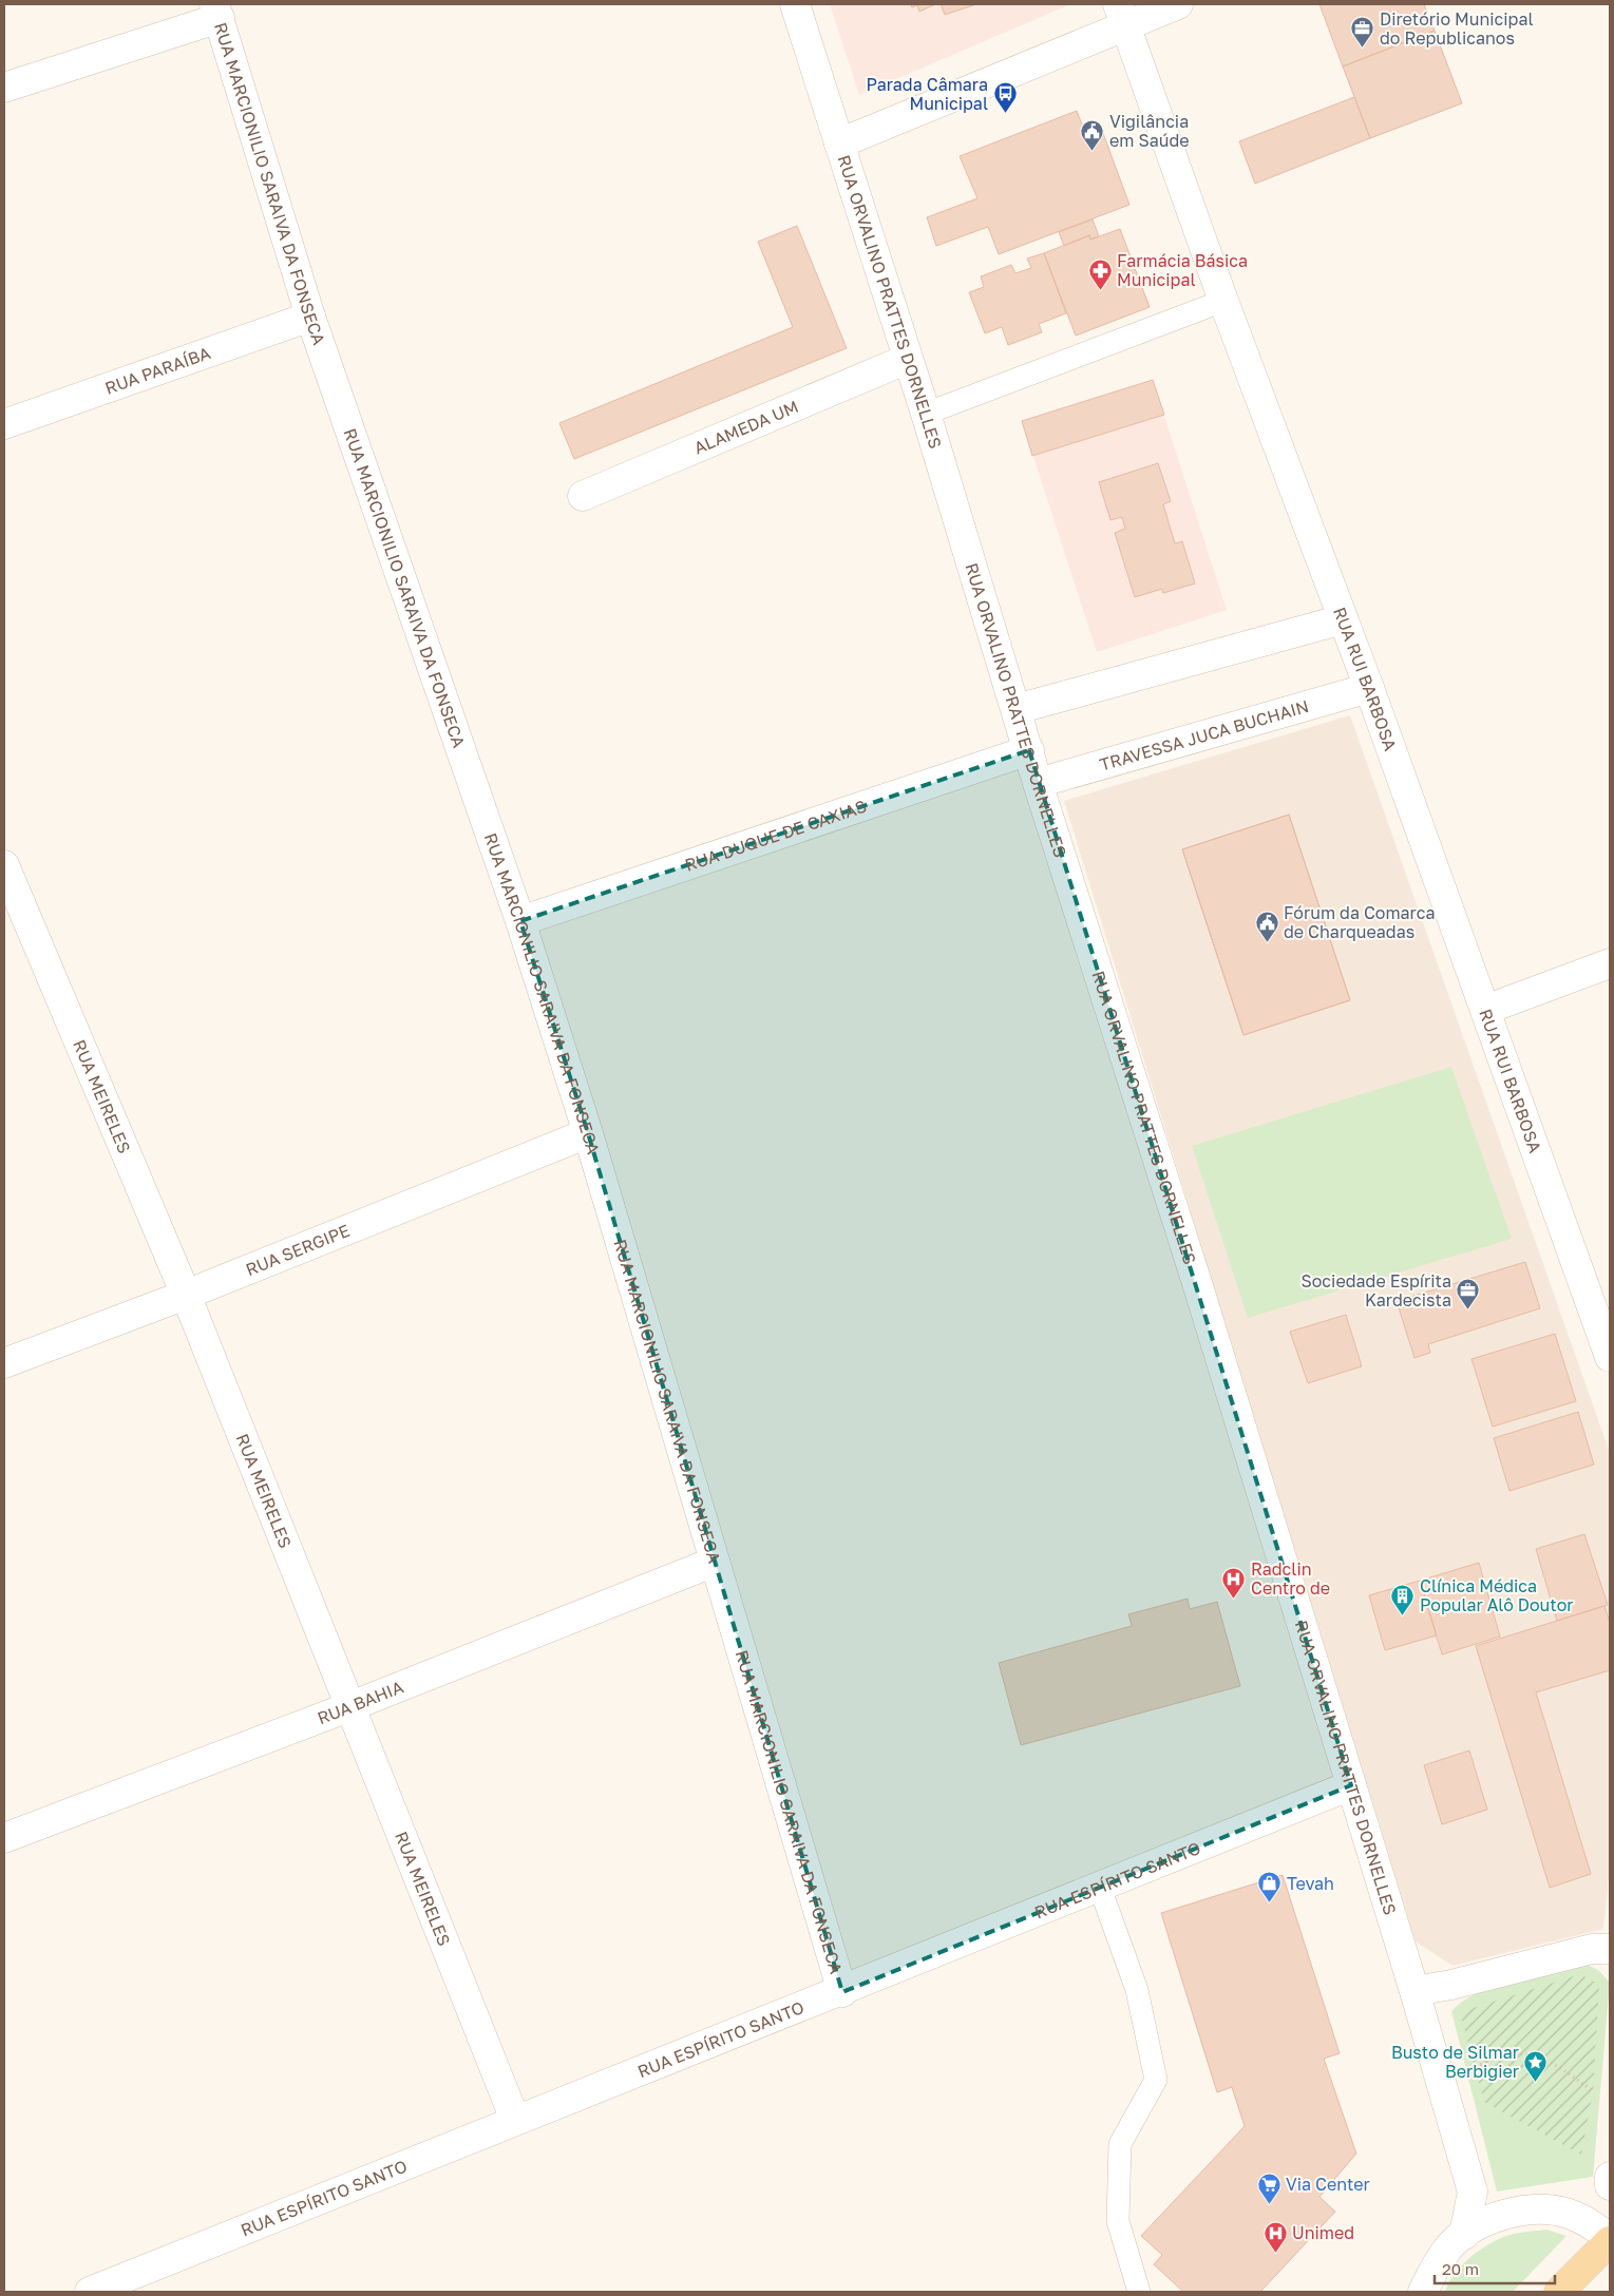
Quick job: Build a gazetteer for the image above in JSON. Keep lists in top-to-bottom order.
{
  "streets": {
    "street": [
      "RUA MARCIONILIO SARAIVA DA FONSECA",
      "RUA ORVALINO PRATTES DORNELLES",
      "RUA PARAÍBA",
      "ALAMEDA UM",
      "RUA RUI BARBOSA",
      "TRAVESSA JUCA BUCHAIN",
      "RUA DUQUE DE CAXIAS",
      "RUA MEIRELES",
      "RUA SERGIPE",
      "RUA BAHIA",
      "RUA ESPÍRITO SANTO"
    ]
  },
  "crossings": [
    ["RUA MARCIONILIO SARAIVA DA FONSECA", "RUA PARAÍBA"],
    ["RUA MARCIONILIO SARAIVA DA FONSECA", "RUA DUQUE DE CAXIAS"],
    ["RUA MARCIONILIO SARAIVA DA FONSECA", "RUA SERGIPE"],
    ["RUA MARCIONILIO SARAIVA DA FONSECA", "RUA BAHIA"],
    ["RUA MARCIONILIO SARAIVA DA FONSECA", "RUA ESPÍRITO SANTO"],
    ["RUA ORVALINO PRATTES DORNELLES", "ALAMEDA UM"],
    ["RUA ORVALINO PRATTES DORNELLES", "TRAVESSA JUCA BUCHAIN"],
    ["RUA ORVALINO PRATTES DORNELLES", "RUA DUQUE DE CAXIAS"],
    ["RUA ORVALINO PRATTES DORNELLES", "RUA ESPÍRITO SANTO"],
    ["RUA RUI BARBOSA", "TRAVESSA JUCA BUCHAIN"],
    ["RUA MEIRELES", "RUA SERGIPE"],
    ["RUA MEIRELES", "RUA BAHIA"],
    ["RUA MEIRELES", "RUA ESPÍRITO SANTO"]
  ],
  "places": {
    "office": ["Diretório Municipal do Republicanos", "Sociedade Espírita Kardecista"],
    "bus stop": ["Parada Câmara Municipal"],
    "public building": ["Vigilância em Saúde", "Fórum da Comarca de Charqueadas"],
    "pharmacy": ["Farmácia Básica Municipal"],
    "hospital": ["Radclin Centro de", "Unimed"],
    "building": ["Clínica Médica Popular Alô Doutor"],
    "shop": ["Tevah"],
    "place": ["Busto de Silmar Berbigier"],
    "supermarket": ["Via Center"]
  },
  "scale_bar": "20 m"
}
